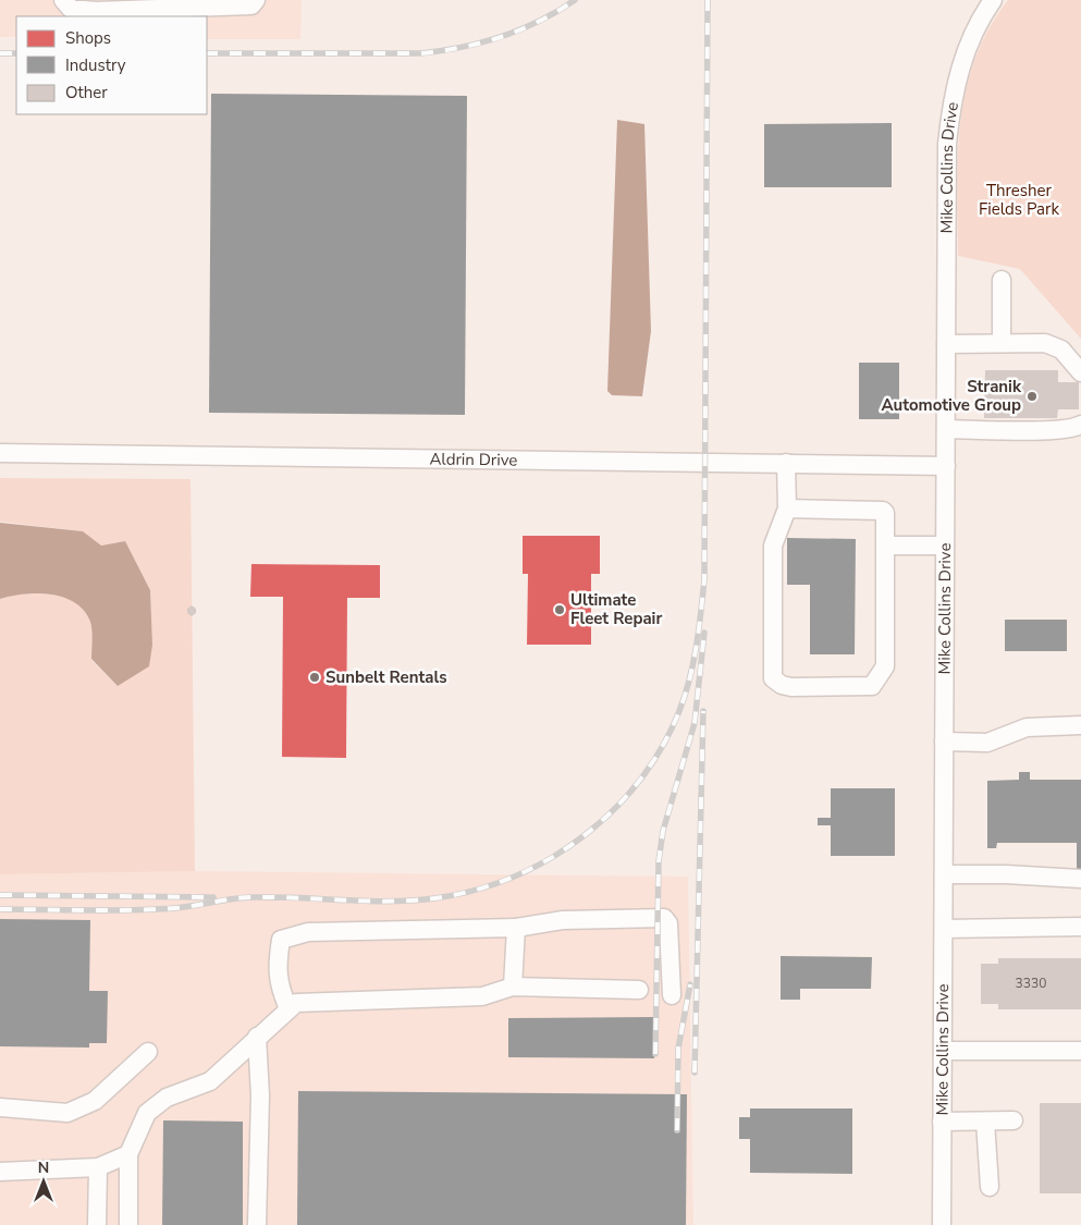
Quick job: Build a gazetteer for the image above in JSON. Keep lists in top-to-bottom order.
{
  "streets": {
    "street": ["Mike Collins Drive", "Aldrin Drive"]
  },
  "crossings": [
    ["Mike Collins Drive", "Aldrin Drive"]
  ],
  "parks": ["Thresher Fields Park"],
  "places": ["Stranik Automotive Group", "Ultimate Fleet Repair", "Sunbelt Rentals"],
  "house_numbers": ["3330"],
  "legend": ["Shops", "Industry", "Other"],
  "north": "top"
}
